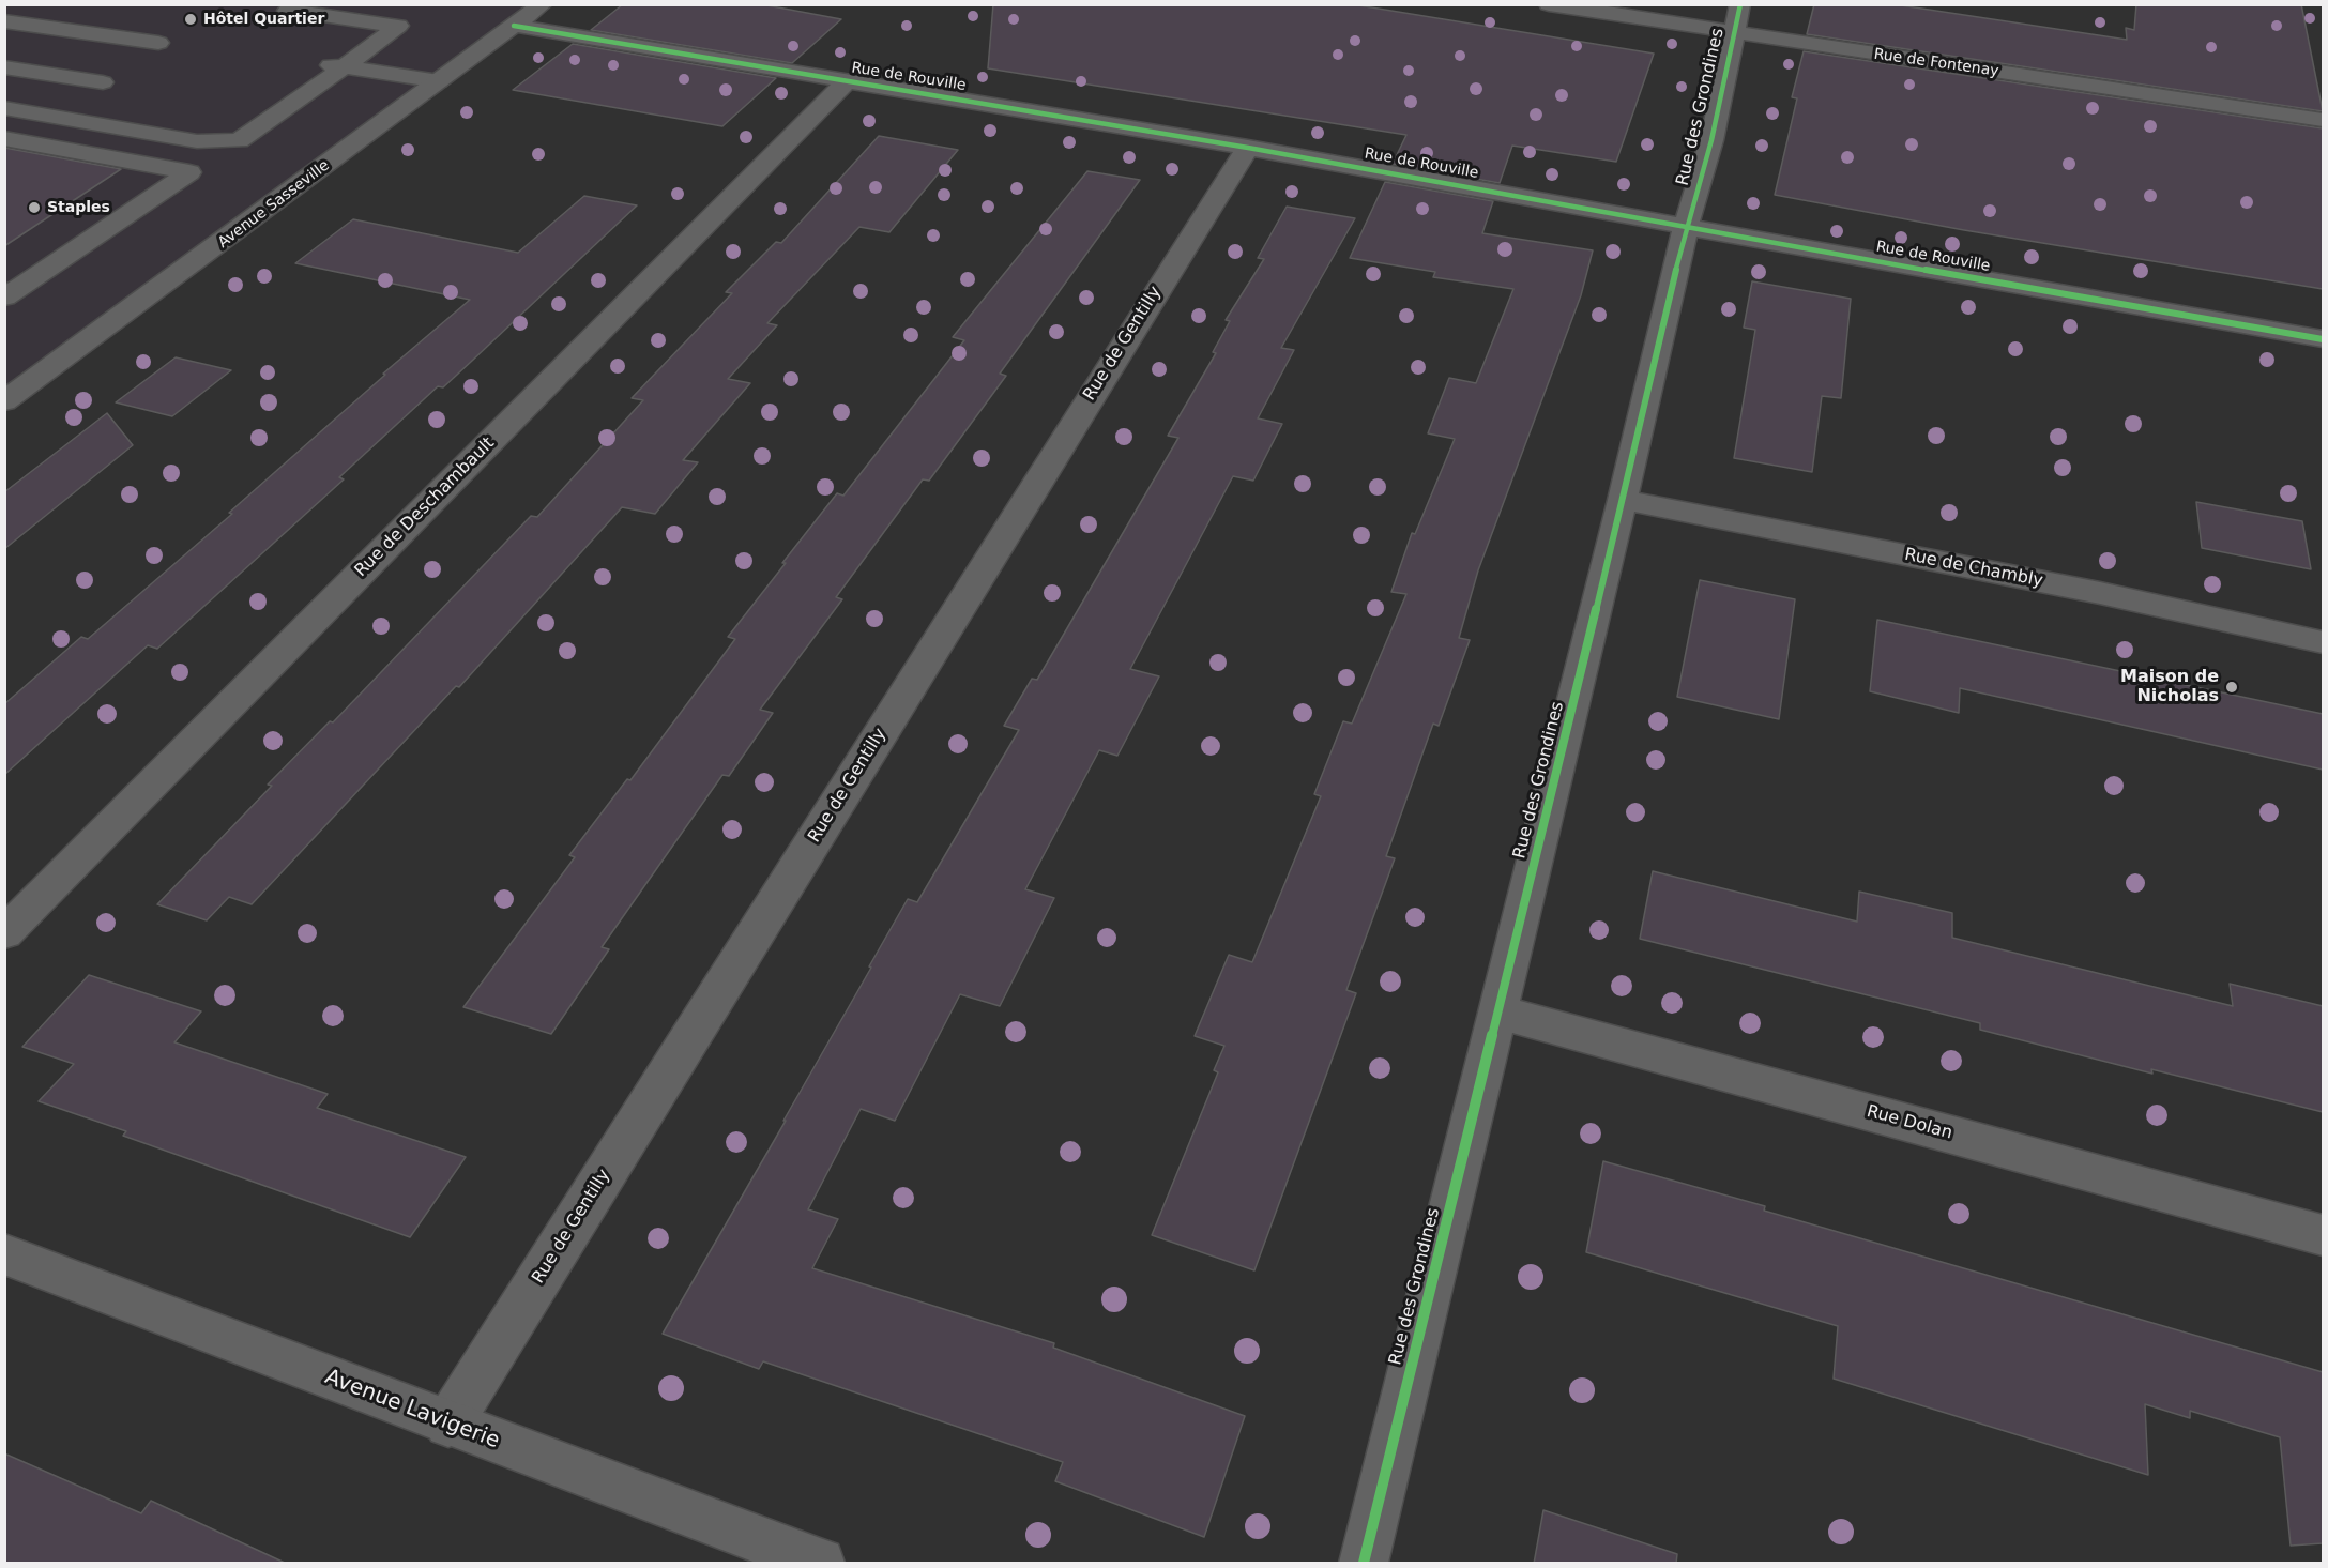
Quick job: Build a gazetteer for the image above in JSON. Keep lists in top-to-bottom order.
{
  "streets": {
    "street": [
      "Rue de Fontenay",
      "Rue de Rouville",
      "Rue des Grondines",
      "Avenue Sasseville",
      "Rue de Gentilly",
      "Rue de Deschambault",
      "Rue de Chambly",
      "Rue Dolan",
      "Avenue Lavigerie"
    ]
  },
  "crossings": [
    ["Rue de Fontenay", "Rue des Grondines"],
    ["Rue de Rouville", "Rue des Grondines"],
    ["Rue de Rouville", "Avenue Sasseville"],
    ["Rue de Rouville", "Rue de Gentilly"],
    ["Rue de Rouville", "Rue de Deschambault"],
    ["Rue des Grondines", "Rue de Chambly"],
    ["Rue des Grondines", "Rue Dolan"],
    ["Rue de Gentilly", "Avenue Lavigerie"]
  ],
  "places": ["Hôtel Quartier", "Staples", "Maison de Nicholas"]
}
